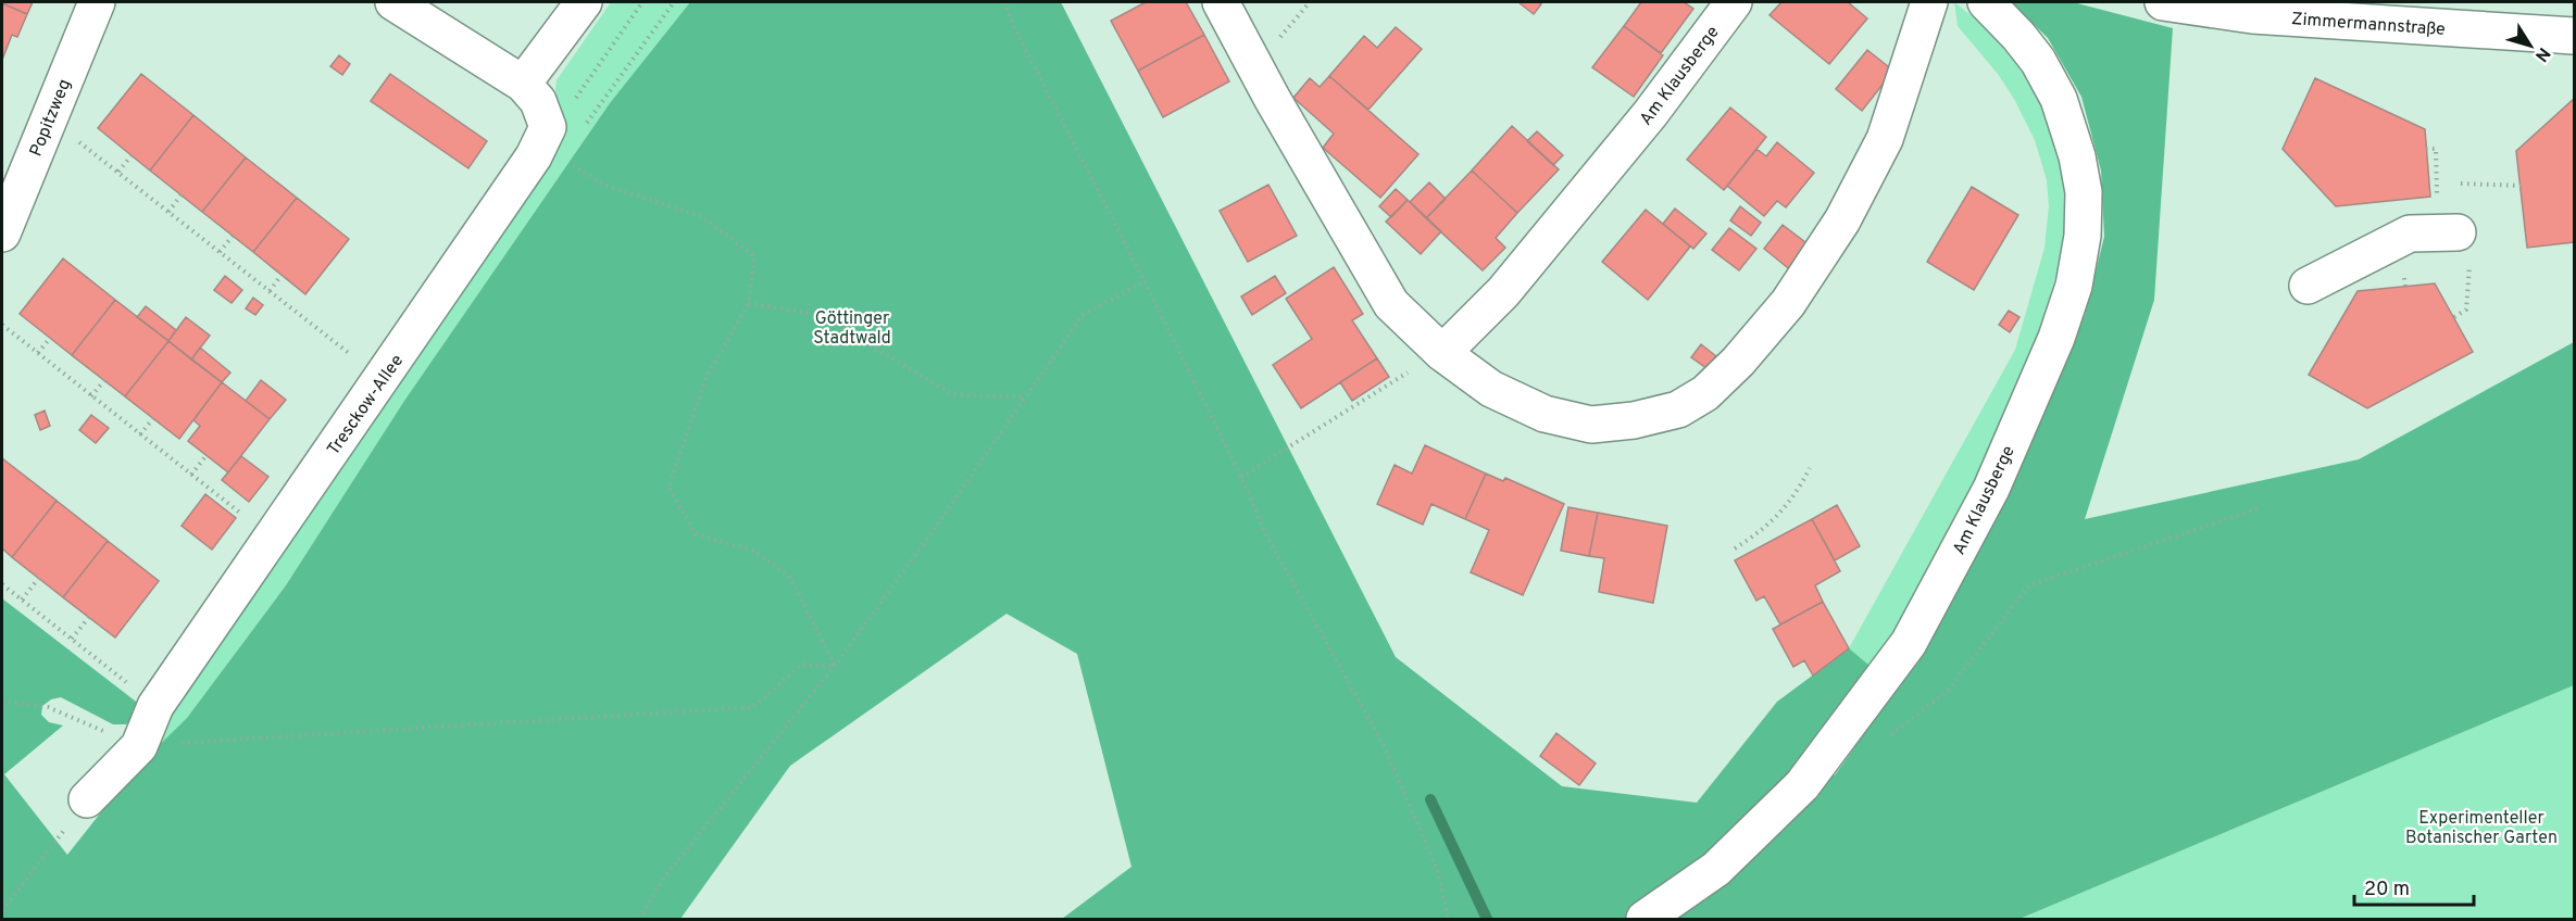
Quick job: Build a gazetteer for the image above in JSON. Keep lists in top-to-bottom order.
{
  "streets": {
    "street": [
      "Zimmermannstraße",
      "Am Klausberge",
      "Popitzweg",
      "Tresckow-Allee"
    ]
  },
  "parks": ["Göttinger Stadtwald", "Experimenteller Botanischer Garten"],
  "scale_bar": "20 m",
  "north": "bottom right"
}
